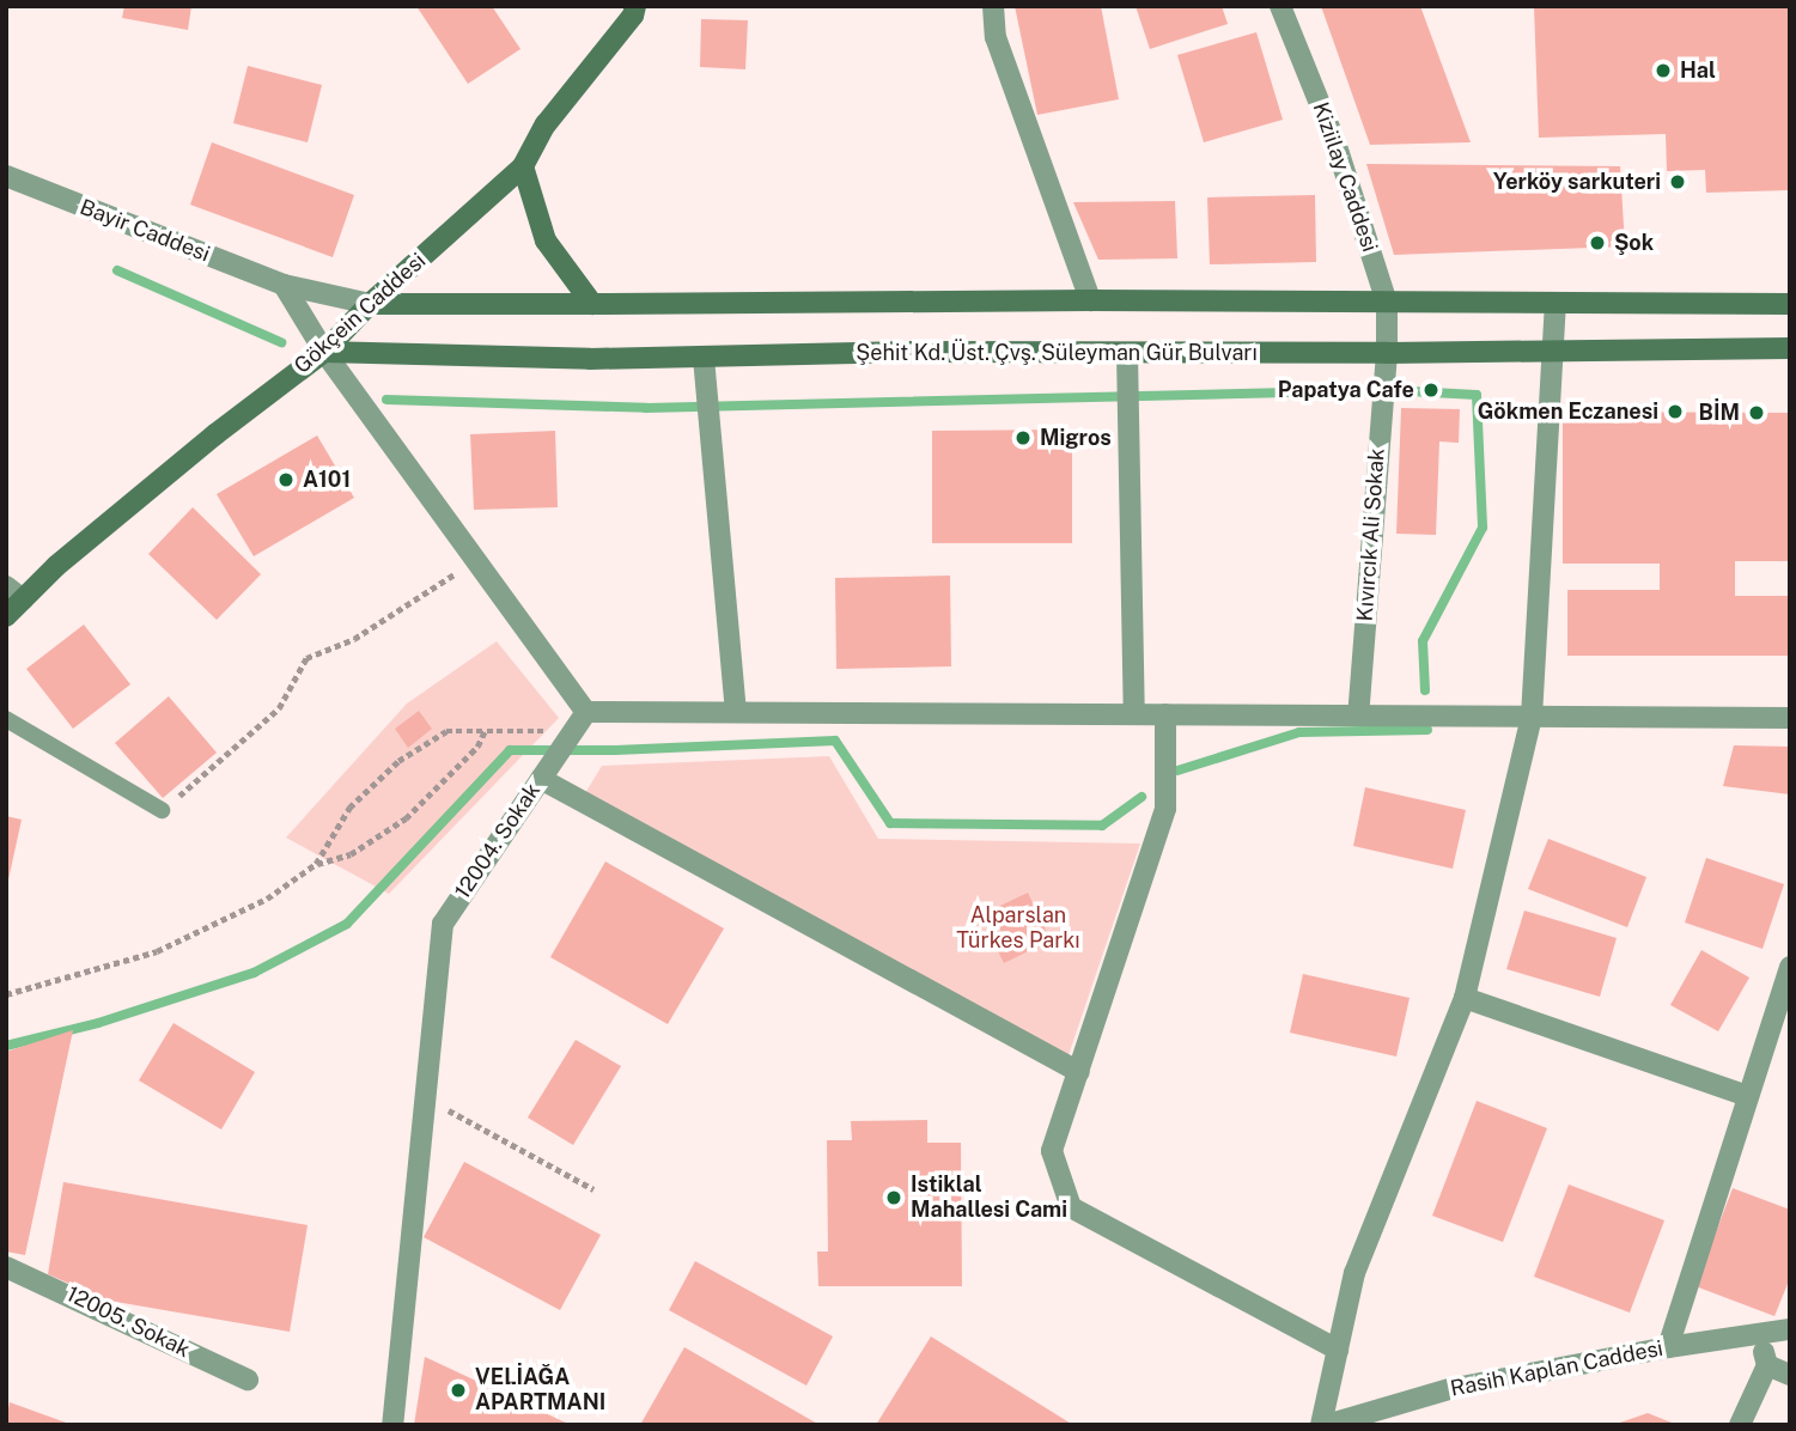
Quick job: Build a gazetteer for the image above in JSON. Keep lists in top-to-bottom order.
{
  "streets": {
    "main road": ["Gökçein Caddesi", "Şehit Kd. Üst. Çvş. Süleyman Gür Bulvarı"],
    "street": [
      "Kiziilay Caddesi",
      "Bayir Caddesi",
      "Kıvırcık Ali Sokak",
      "12004. Sokak",
      "12005. Sokak",
      "Rasih Kaplan Caddesi"
    ]
  },
  "crossings": [
    ["Kiziilay Caddesi", "Şehit Kd. Üst. Çvş. Süleyman Gür Bulvarı"],
    ["Kiziilay Caddesi", "Kıvırcık Ali Sokak"],
    ["Bayir Caddesi", "Gökçein Caddesi"],
    ["Gökçein Caddesi", "Şehit Kd. Üst. Çvş. Süleyman Gür Bulvarı"],
    ["Şehit Kd. Üst. Çvş. Süleyman Gür Bulvarı", "Kıvırcık Ali Sokak"]
  ],
  "parks": ["Alparslan Türkes Parkı"],
  "places": [
    "Hal",
    "Yerköy sarkuteri",
    "Şok",
    "Papatya Cafe",
    "Gökmen Eczanesi",
    "BİM",
    "Migros",
    "A101",
    "Istiklal Mahallesi Cami",
    "VELİAĞA APARTMANI"
  ]
}
